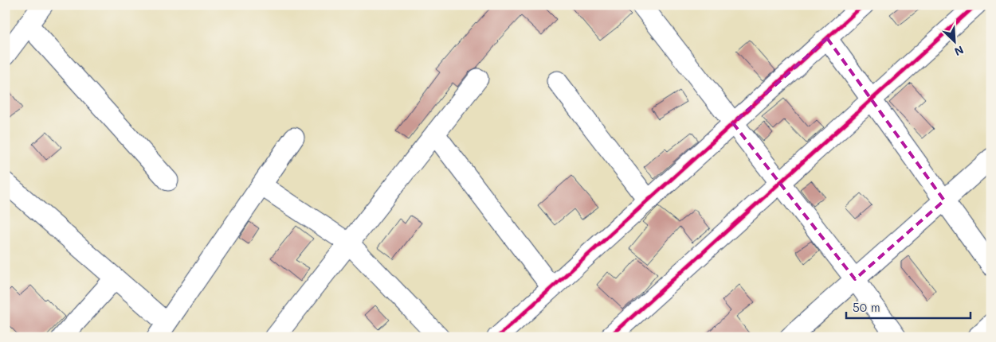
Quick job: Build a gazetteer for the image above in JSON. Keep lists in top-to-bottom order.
{
  "scale_bar": "50 m",
  "north": "bottom right"
}
